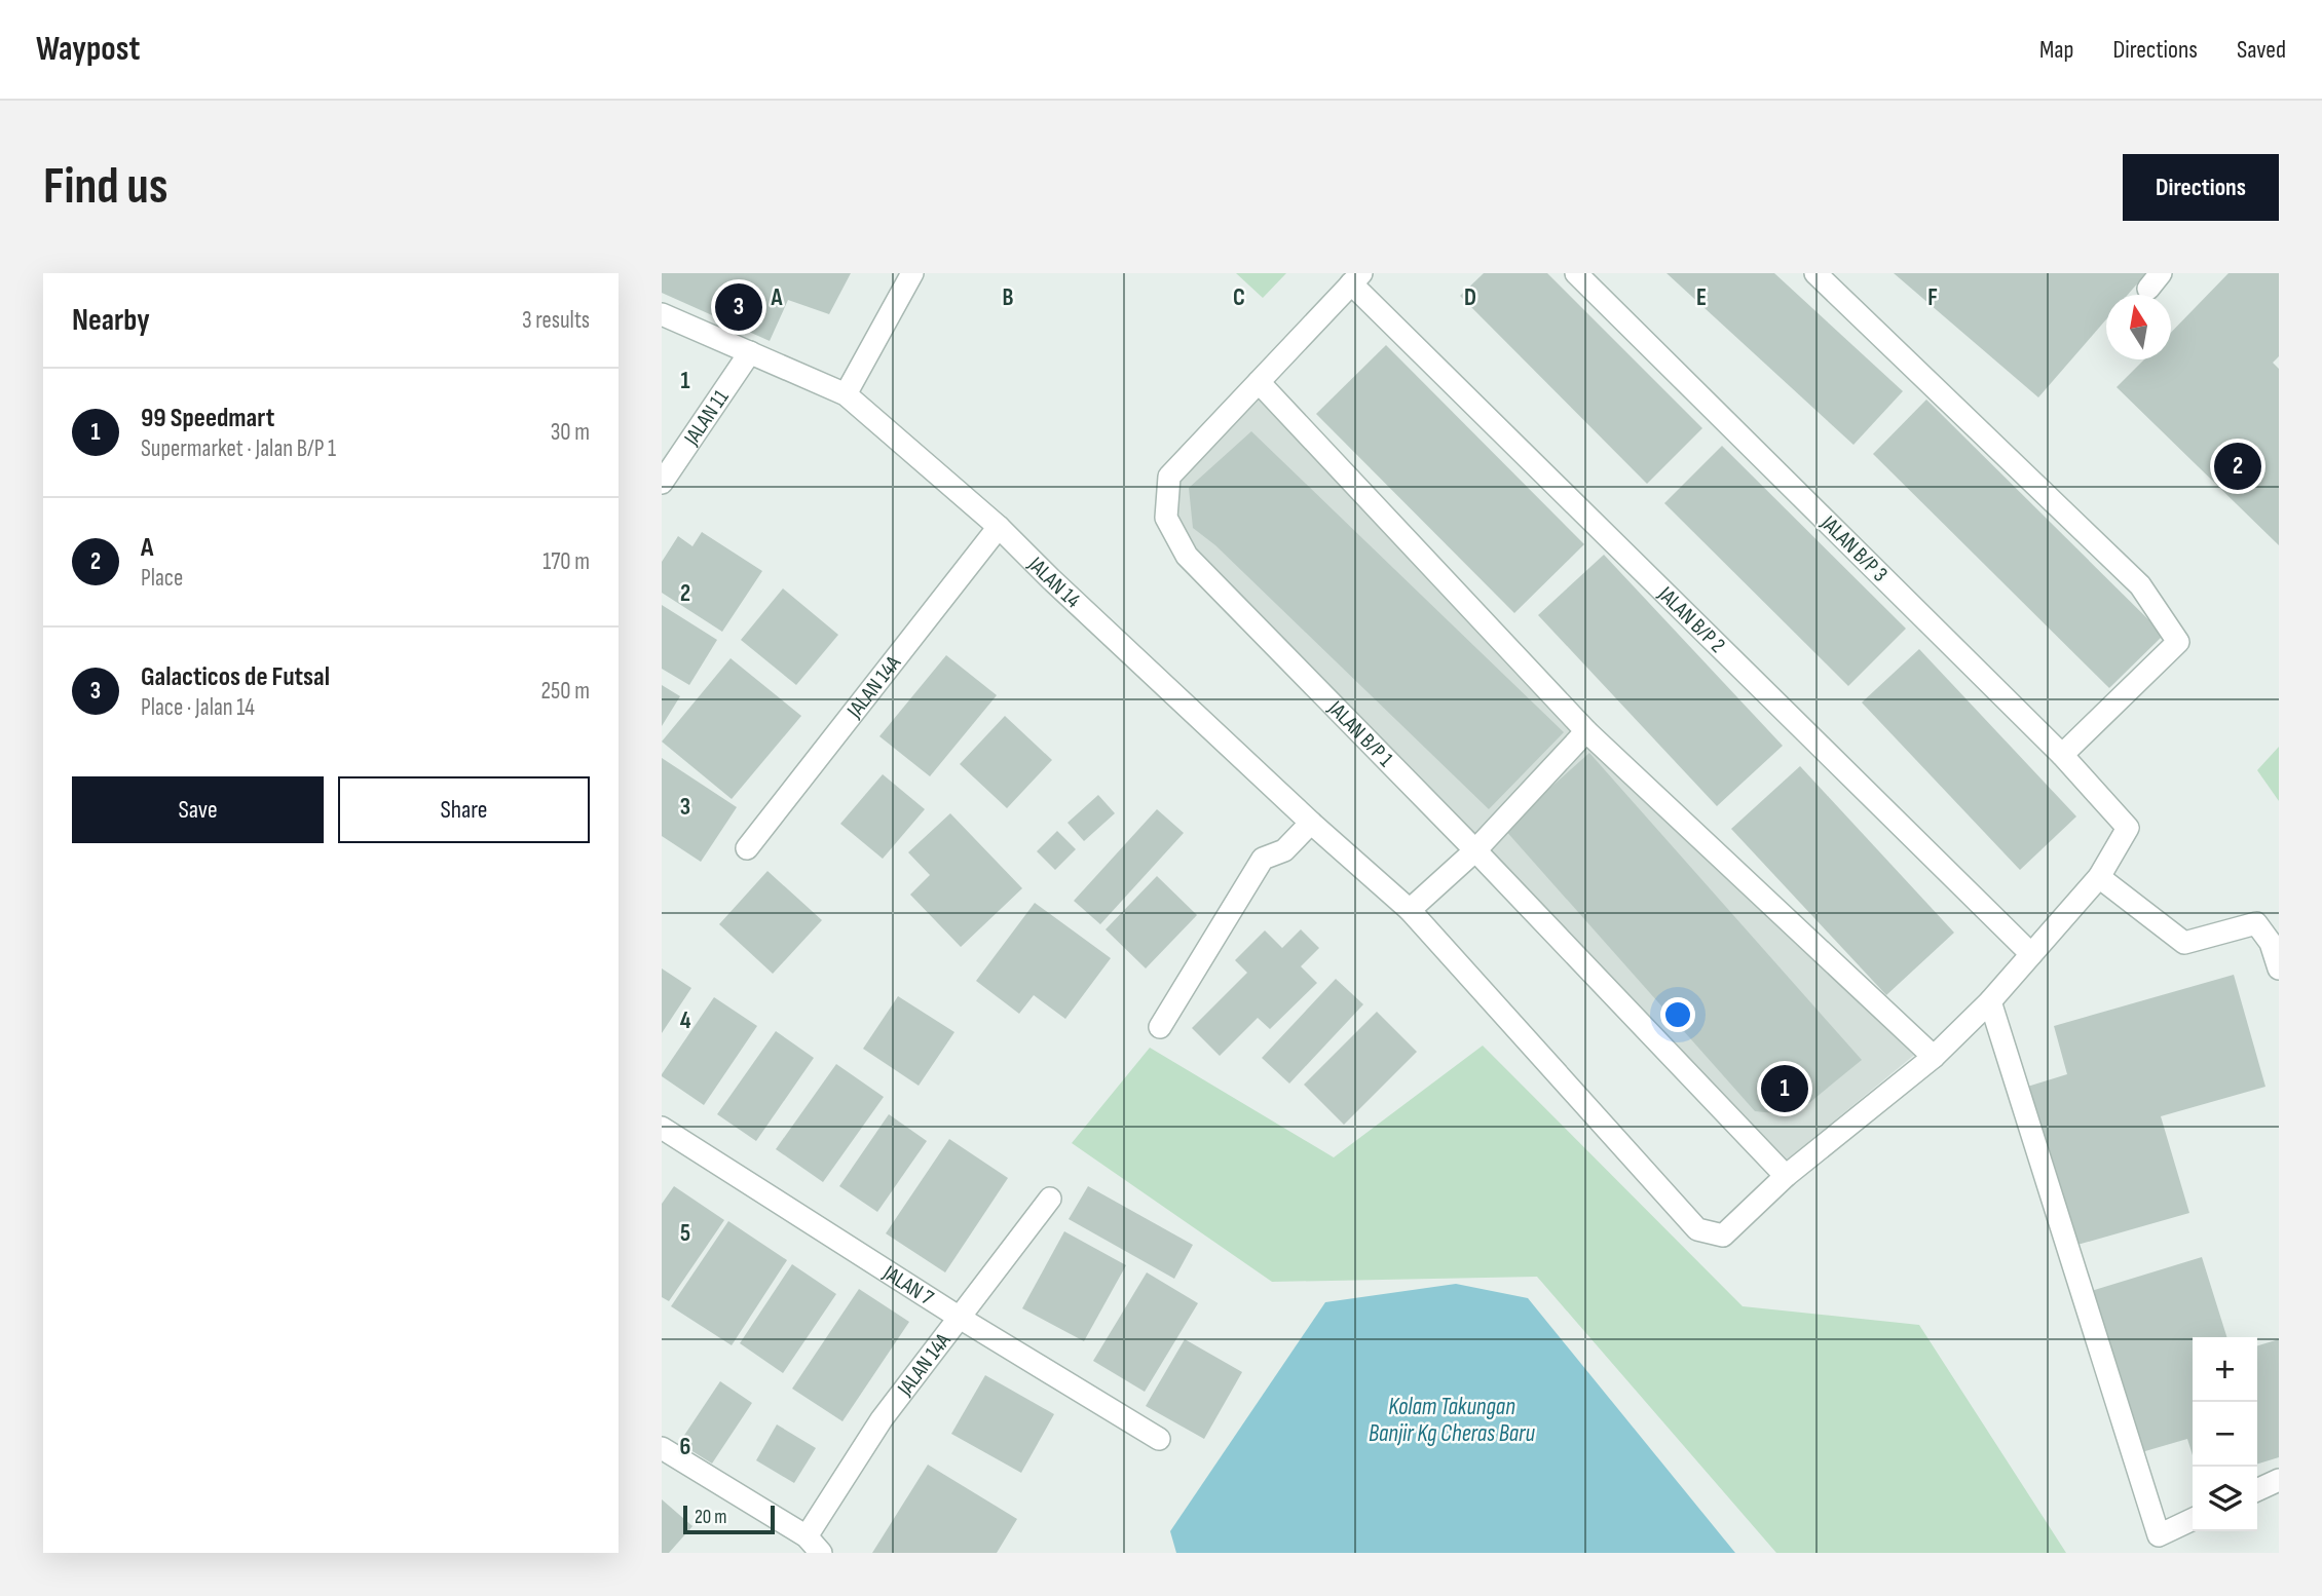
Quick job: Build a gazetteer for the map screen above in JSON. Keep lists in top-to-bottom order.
{
  "streets": {
    "street": [
      "JALAN 11",
      "JALAN B/P 3",
      "JALAN 14",
      "JALAN B/P 2",
      "JALAN 14A",
      "JALAN B/P 1",
      "JALAN 7"
    ]
  },
  "crossings": [
    ["JALAN 11", "JALAN 14"],
    ["JALAN 14", "JALAN 14A"],
    ["JALAN 14", "JALAN B/P 1"],
    ["JALAN B/P 2", "JALAN B/P 1"],
    ["JALAN 14A", "JALAN 7"]
  ],
  "water": ["Kolam Takungan Banjir Kg Cheras Baru"],
  "scale_bar": "20 m",
  "north": "top",
  "page": {
    "header": "Waypost",
    "nav": ["Map", "Directions", "Saved"],
    "buttons": [
      "Directions",
      ["Save", "Share"]
    ],
    "title": "Find us",
    "heading": ["Nearby", "3 results"],
    "pins": ["3", "2", "1"],
    "list": [
      {
        "mark": "1",
        "name": "99 Speedmart",
        "note": "Supermarket · Jalan B/P 1",
        "value": "30 m"
      },
      {
        "mark": "2",
        "name": "A",
        "note": "Place",
        "value": "170 m"
      },
      {
        "mark": "3",
        "name": "Galacticos de Futsal",
        "note": "Place · Jalan 14",
        "value": "250 m"
      }
    ],
    "map_buttons": ["+", "−"],
    "scale": "20 m"
  },
  "grid": {
    "columns": [
      "A",
      "B",
      "C",
      "D",
      "E",
      "F"
    ],
    "rows": [
      "1",
      "2",
      "3",
      "4",
      "5",
      "6"
    ]
  }
}
